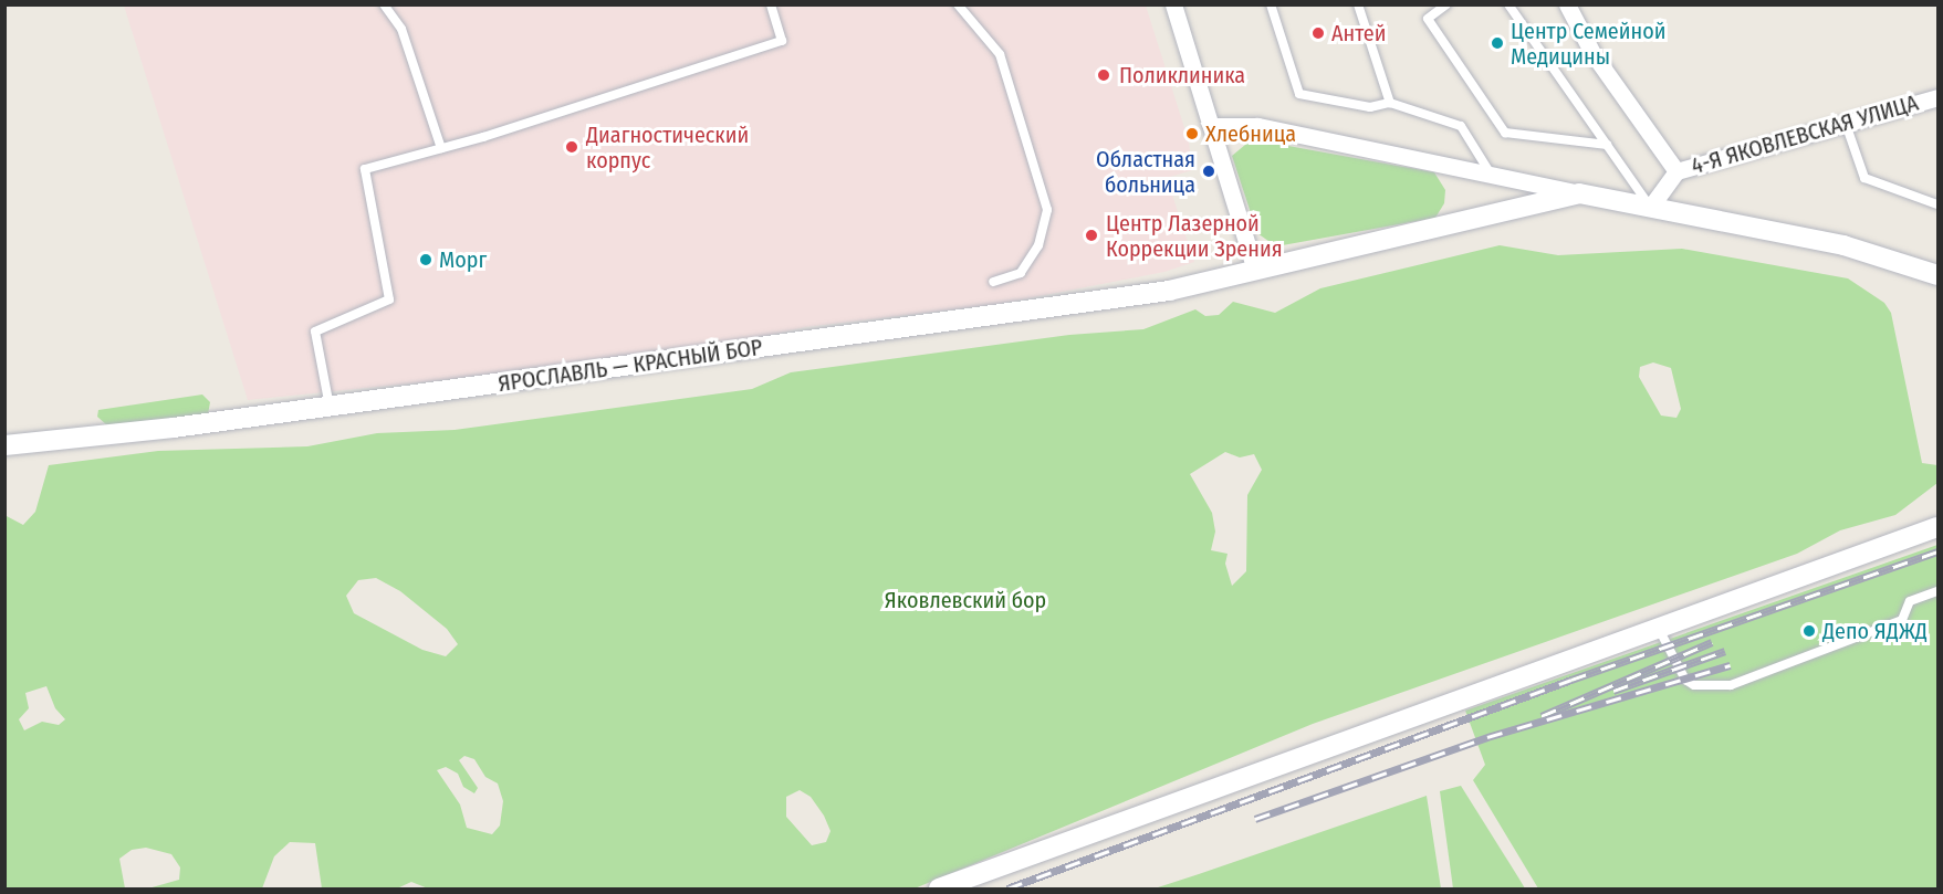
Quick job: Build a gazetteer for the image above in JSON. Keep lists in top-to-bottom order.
{
  "streets": {
    "street": ["4-Я ЯКОВЛЕВСКАЯ УЛИЦА", "ЯРОСЛАВЛЬ — КРАСНЫЙ БОР"]
  },
  "parks": ["Яковлевский бор"],
  "places": [
    "Антей",
    "Центр Семейной Медицины",
    "Поликлиника",
    "Хлебница",
    "Диагностический корпус",
    "Областная больница",
    "Центр Лазерной Коррекции Зрения",
    "Морг",
    "Депо ЯДЖД"
  ]
}
